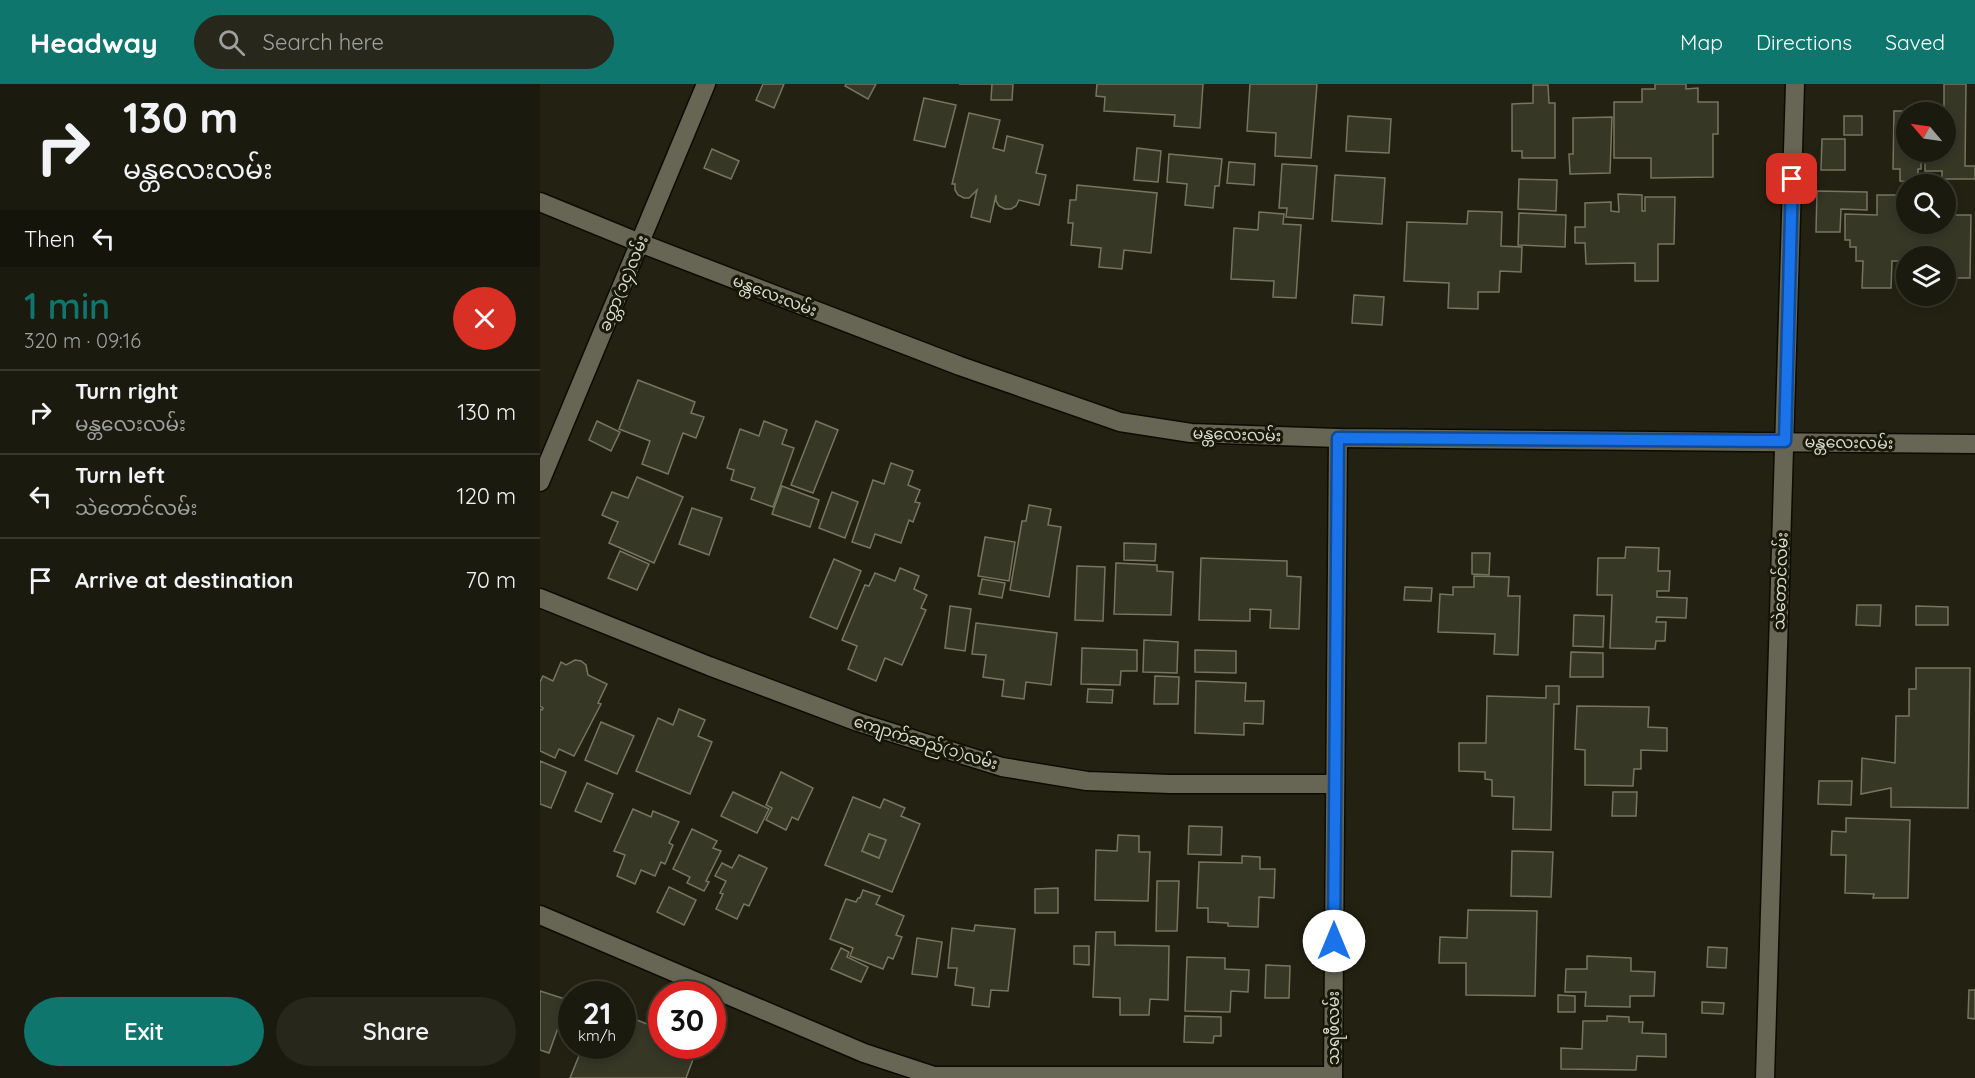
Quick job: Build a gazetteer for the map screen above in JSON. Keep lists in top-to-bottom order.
{
  "streets": {
    "street": [
      "ခတ္တာ(၁၄)လမ်း",
      "မန္တလေးလမ်း",
      "သဲတောင်လမ်း",
      "ကျောက်ဆည်(၁)လမ်း",
      "သရဖီလမ်း"
    ]
  },
  "crossings": [
    ["ခတ္တာ(၁၄)လမ်း", "မန္တလေးလမ်း"],
    ["မန္တလေးလမ်း", "သဲတောင်လမ်း"],
    ["မန္တလေးလမ်း", "သရဖီလမ်း"],
    ["ကျောက်ဆည်(၁)လမ်း", "သရဖီလမ်း"]
  ],
  "north": "top left",
  "page": {
    "header": "Headway",
    "search": "Search here",
    "nav": ["Map", "Directions", "Saved"],
    "turn": ["130 m", "မန္တလေးလမ်း"],
    "then": "Then",
    "heading": ["1 min", "320 m · 09:16"],
    "list": [
      {
        "name": "Turn right",
        "note": "မန္တလေးလမ်း",
        "value": "130 m"
      },
      {
        "name": "Turn left",
        "note": "သဲတောင်လမ်း",
        "value": "120 m"
      },
      {
        "name": "Arrive at destination",
        "value": "70 m"
      }
    ],
    "speed": "21 km/h",
    "limit": "30",
    "buttons": ["Exit", "Share"]
  }
}
